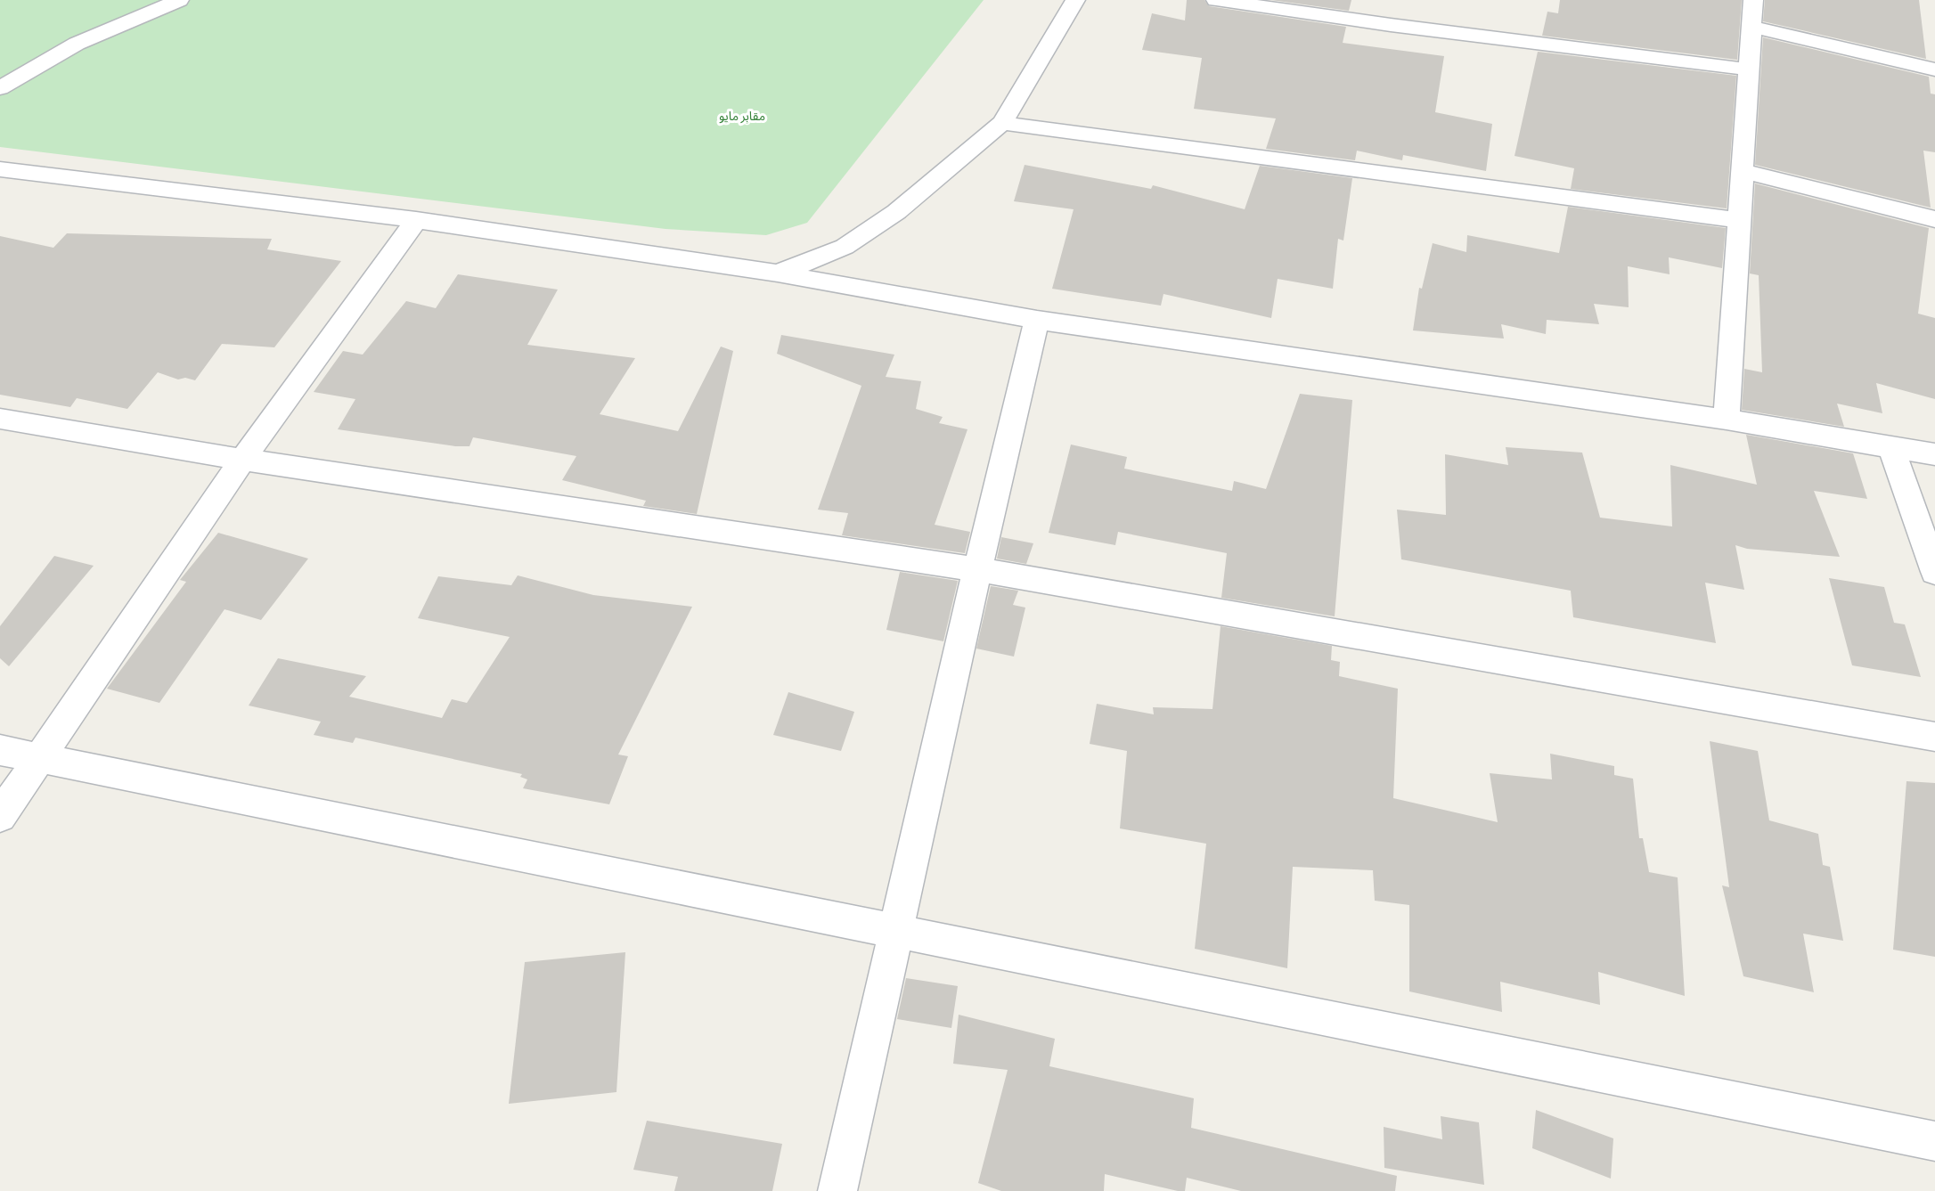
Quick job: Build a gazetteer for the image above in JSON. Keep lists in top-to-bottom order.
{
  "parks": ["مقابر مايو"]
}
